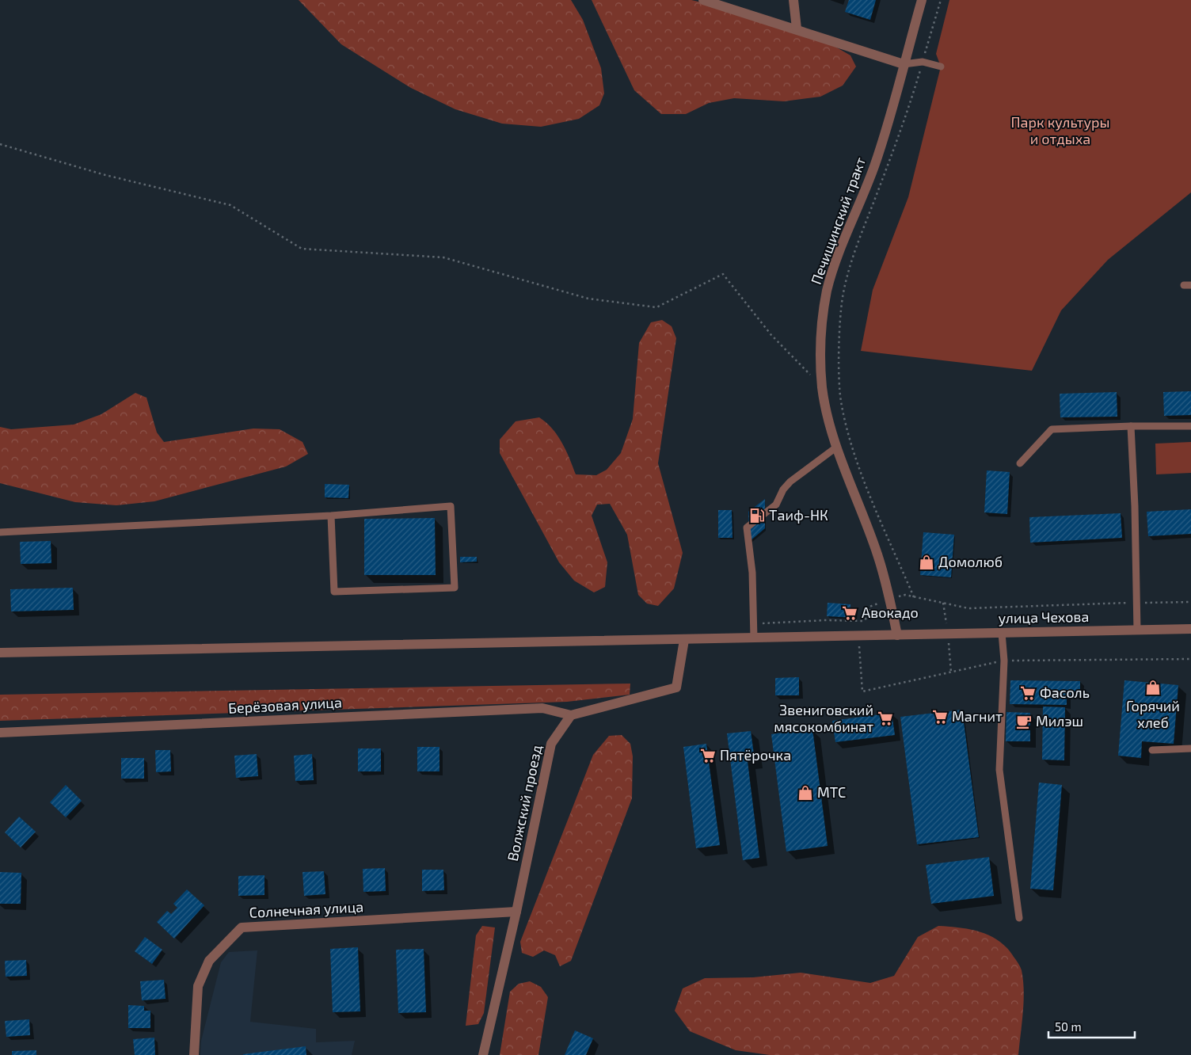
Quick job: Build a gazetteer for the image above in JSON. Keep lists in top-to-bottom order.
{
  "streets": {
    "street": [
      "Печищинский тракт",
      "улица Чехова",
      "Берёзовая улица",
      "Волжский проезд",
      "Солнечная улица"
    ]
  },
  "crossings": [
    ["Печищинский тракт", "улица Чехова"],
    ["Берёзовая улица", "Волжский проезд"],
    ["Волжский проезд", "Солнечная улица"]
  ],
  "parks": ["Парк культуры и отдыха"],
  "places": {
    "fuel station": ["Таиф-НК"],
    "shop": ["Домолюб", "Горячий хлеб", "МТС"],
    "supermarket": [
      "Авокадо",
      "Фасоль",
      "Магнит",
      "Звениговский мясокомбинат",
      "Пятёрочка"
    ],
    "cafe": ["Милэш"]
  },
  "scale_bar": "50 m"
}
